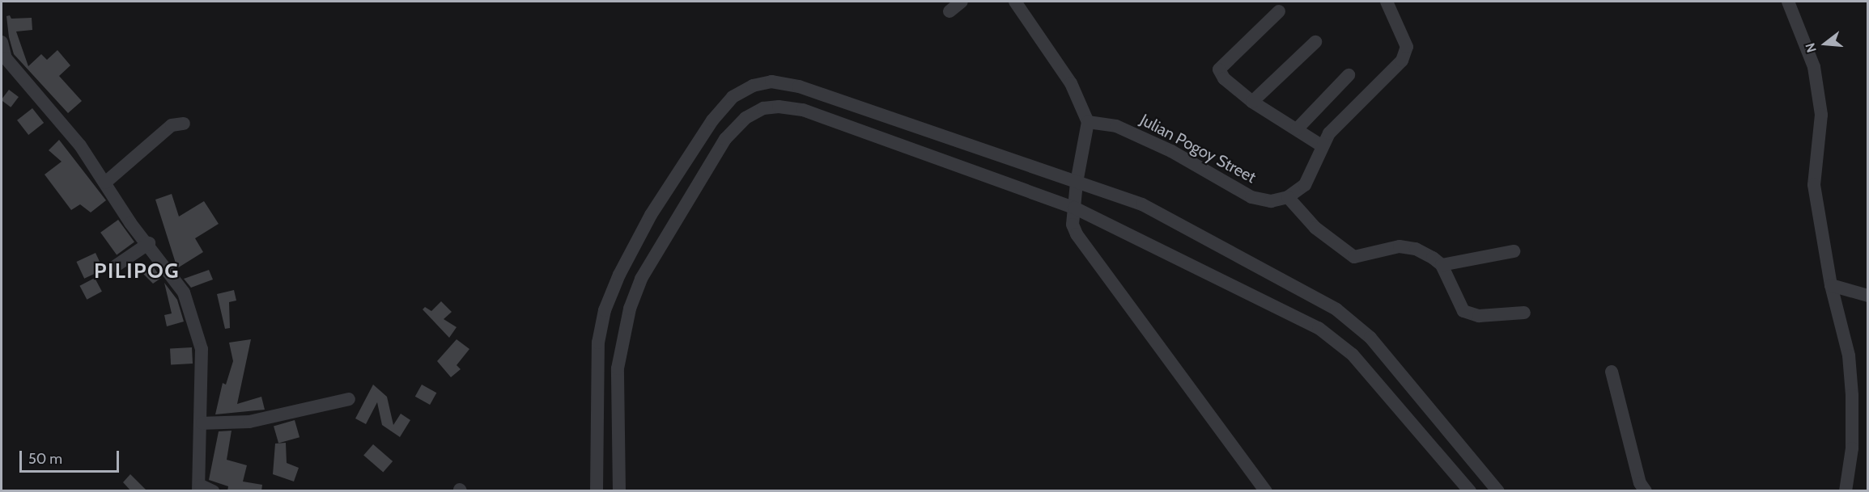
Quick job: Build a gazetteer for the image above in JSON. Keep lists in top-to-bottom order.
{
  "streets": {
    "street": ["Julian Pogoy Street"]
  },
  "districts": ["PILIPOG"],
  "scale_bar": "50 m",
  "north": "left"
}
